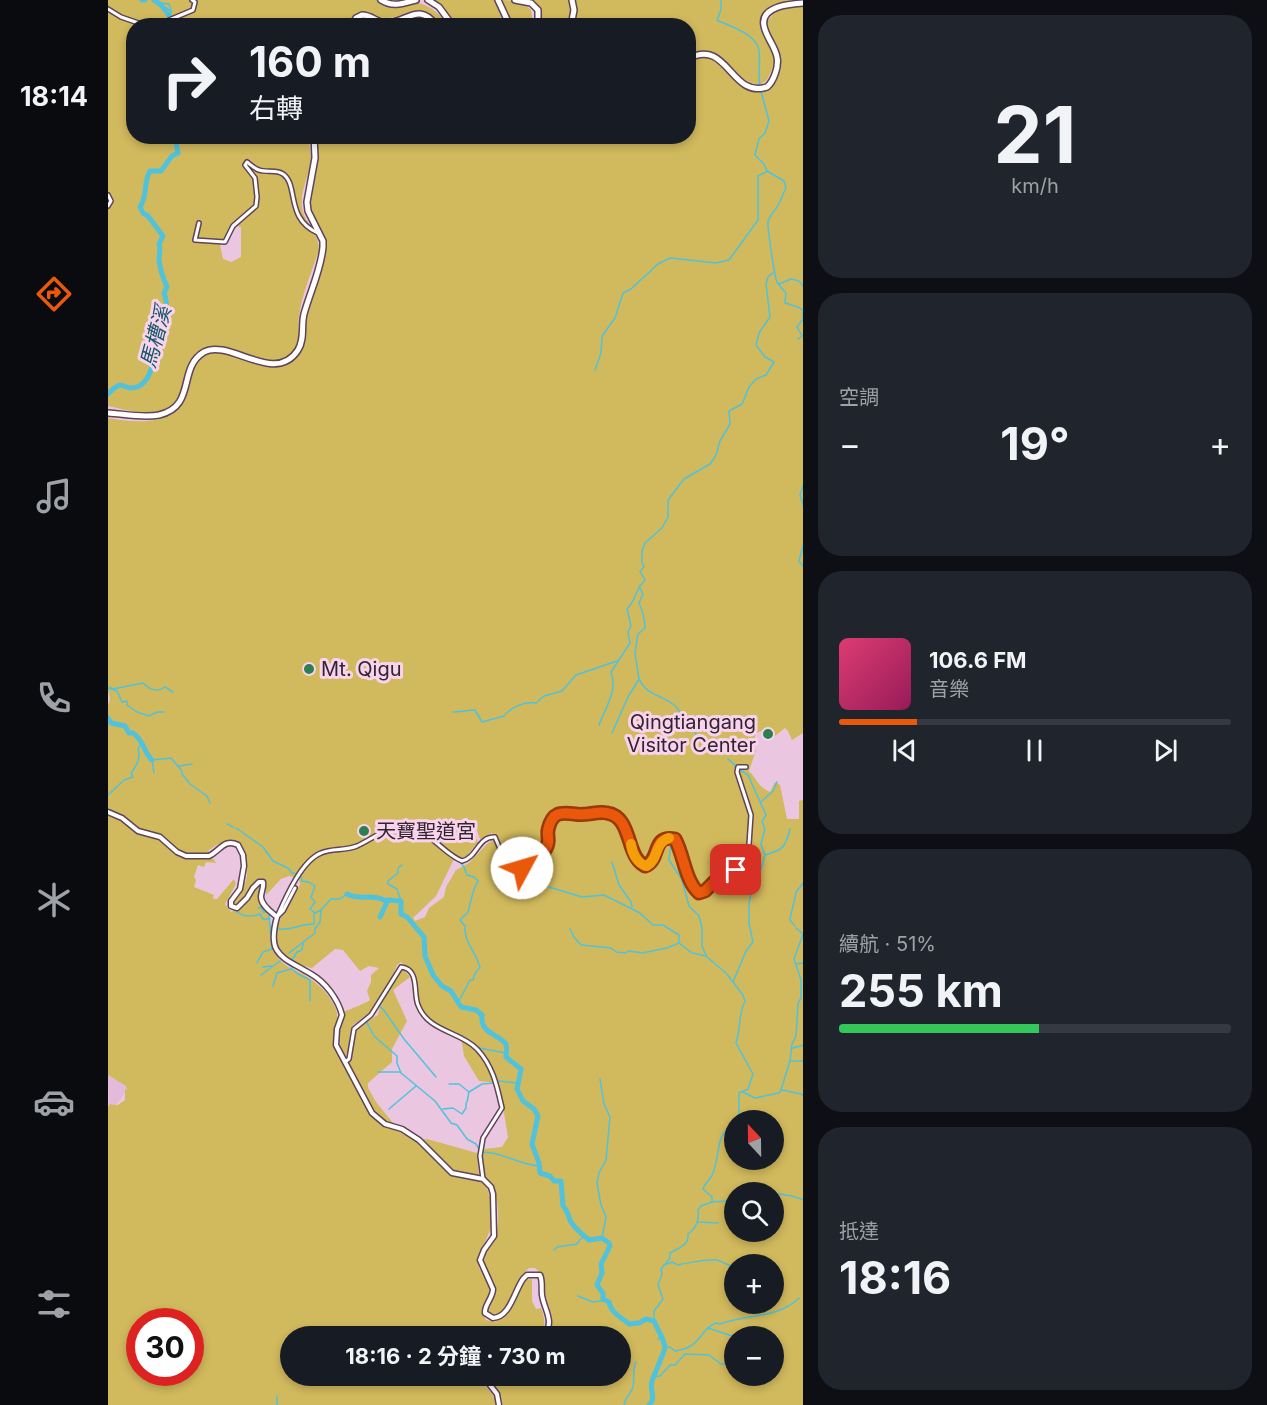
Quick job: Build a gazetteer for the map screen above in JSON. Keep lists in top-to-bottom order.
{
  "water": ["馬槽溪"],
  "places": ["Mt. Qigu", "Qingtiangang Visitor Center", "天寶聖道宮"],
  "north": "top",
  "page": {
    "tabs": "18:14",
    "tile": [
      ["21", "km/h"],
      "空調",
      ["續航 · 51%", "255 km"],
      ["抵達", "18:16"]
    ],
    "turn": ["160 m", "右轉"],
    "heat": ["−", "19°", "+"],
    "song": ["106.6 FM", "音樂"],
    "map_buttons": ["+", "−"],
    "limit": "30",
    "trip": "18:16 · 2 分鐘 · 730 m"
  }
}
